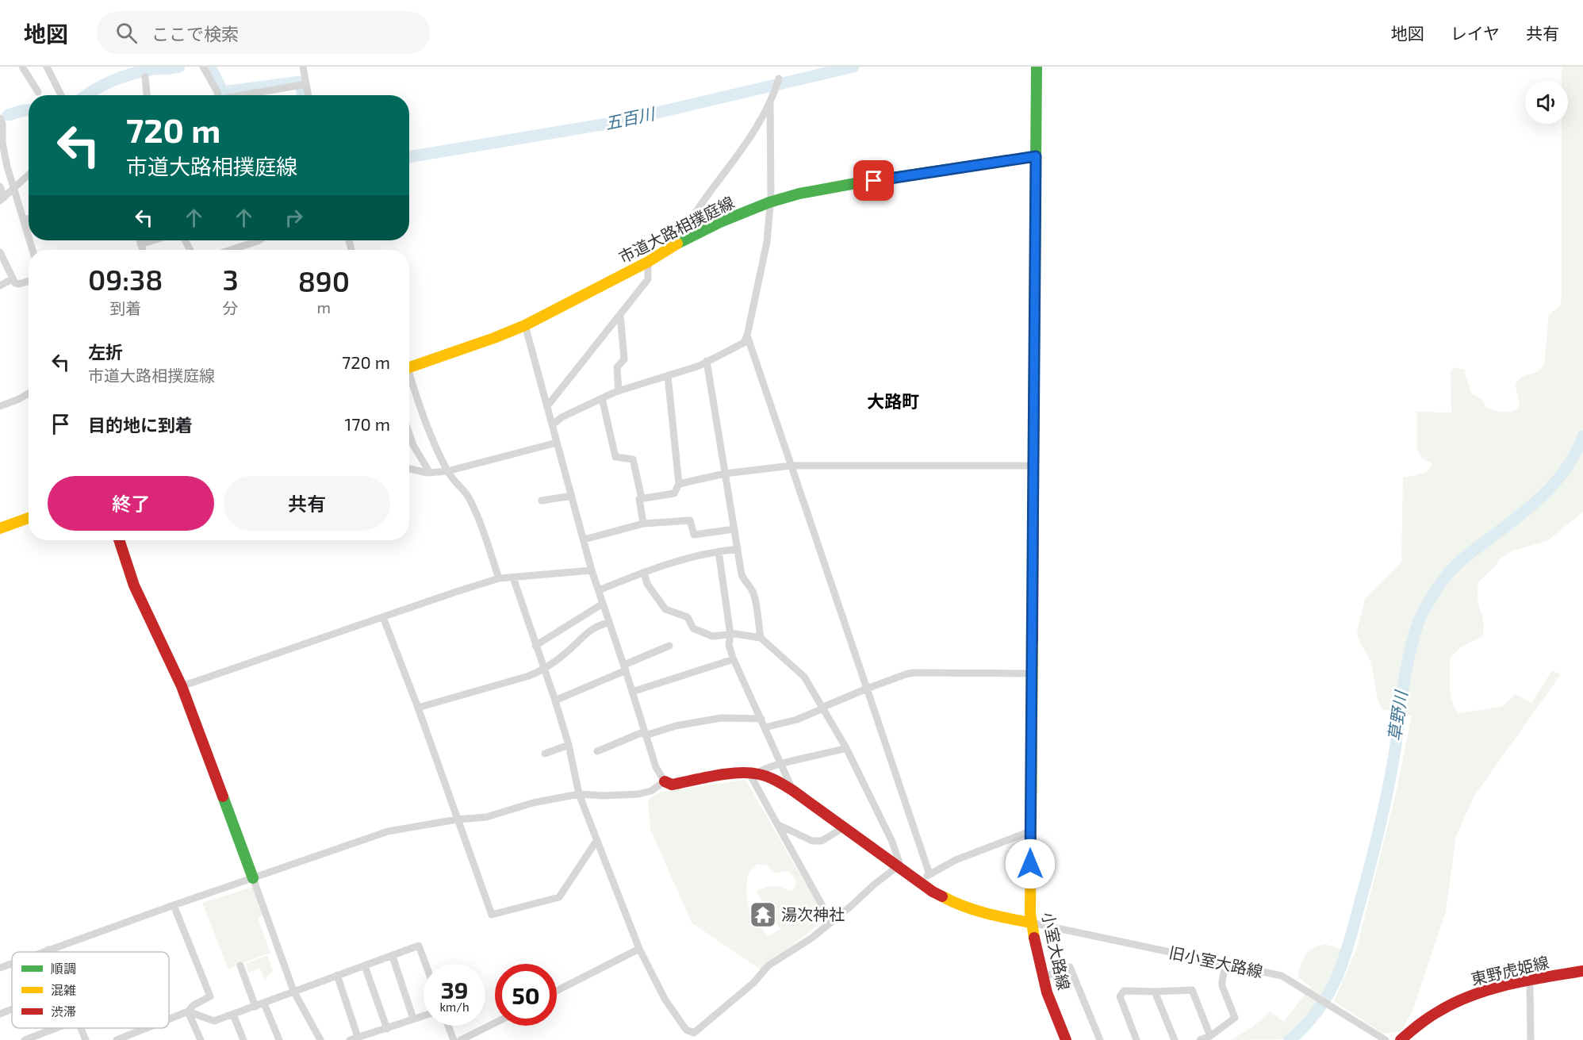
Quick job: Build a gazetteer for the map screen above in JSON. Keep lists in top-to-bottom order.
{
  "streets": {
    "street": [
      "市道大路相撲庭線",
      "小室大路線",
      "旧小室大路線",
      "東野虎姫線"
    ]
  },
  "crossings": [
    ["市道大路相撲庭線", "小室大路線"],
    ["小室大路線", "旧小室大路線"]
  ],
  "districts": ["大路町"],
  "water": ["五百川", "草野川"],
  "places": {
    "temple": ["湯次神社"]
  },
  "legend": ["順調", "混雑", "渋滞"],
  "page": {
    "header": "地図",
    "search": "ここで検索",
    "nav": ["地図", "レイヤ", "共有"],
    "turn": ["720 m", "市道大路相撲庭線"],
    "eta": [
      "09:38",
      "到着",
      "3",
      "分",
      "890",
      "m"
    ],
    "list": [
      {
        "name": "左折",
        "note": "市道大路相撲庭線",
        "value": "720 m"
      },
      {
        "name": "目的地に到着",
        "value": "170 m"
      }
    ],
    "buttons": ["終了", "共有"],
    "speed": "39 km/h",
    "limit": "50"
  }
}
